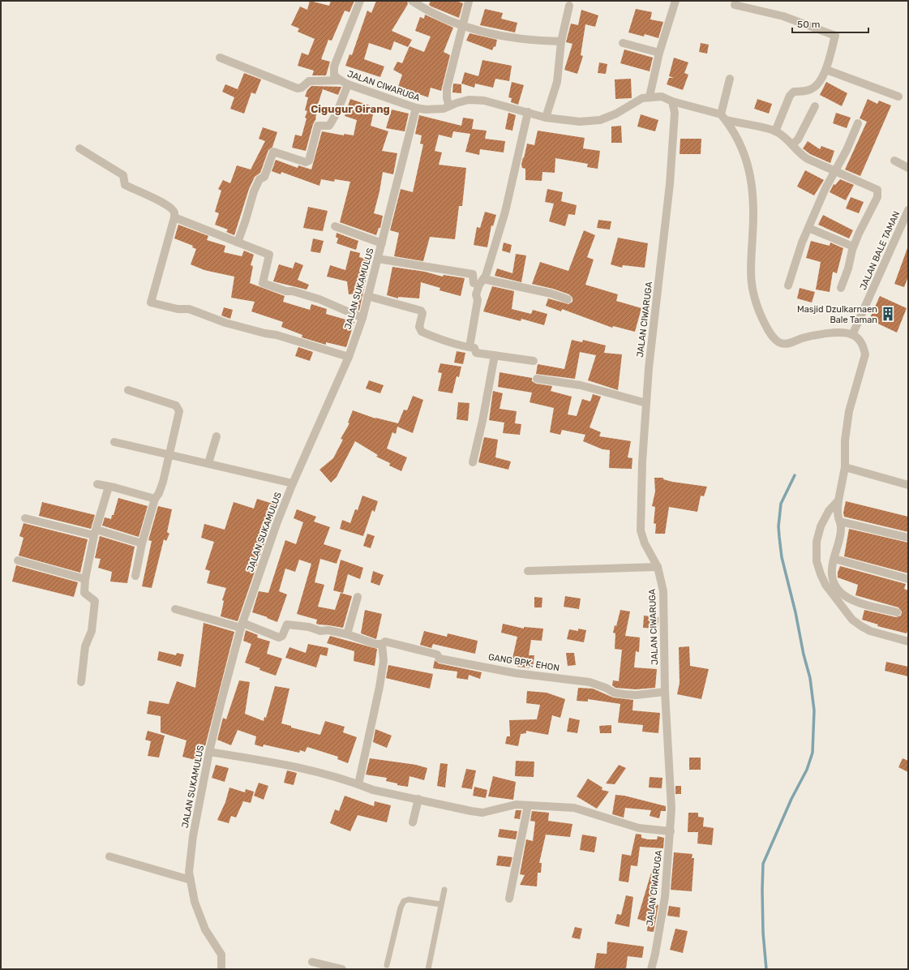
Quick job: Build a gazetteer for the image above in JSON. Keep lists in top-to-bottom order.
{
  "streets": {
    "street": [
      "JALAN CIWARUGA",
      "JALAN BALE TAMAN",
      "JALAN SUKAMULUS",
      "GANG BPK. EHON"
    ]
  },
  "crossings": [
    ["JALAN CIWARUGA", "JALAN SUKAMULUS"],
    ["JALAN CIWARUGA", "GANG BPK. EHON"],
    ["JALAN SUKAMULUS", "GANG BPK. EHON"]
  ],
  "districts": ["Cigugur Girang"],
  "places": {
    "building": ["Masjid Dzulkarnaen Bale Taman"]
  },
  "scale_bar": "50 m"
}
